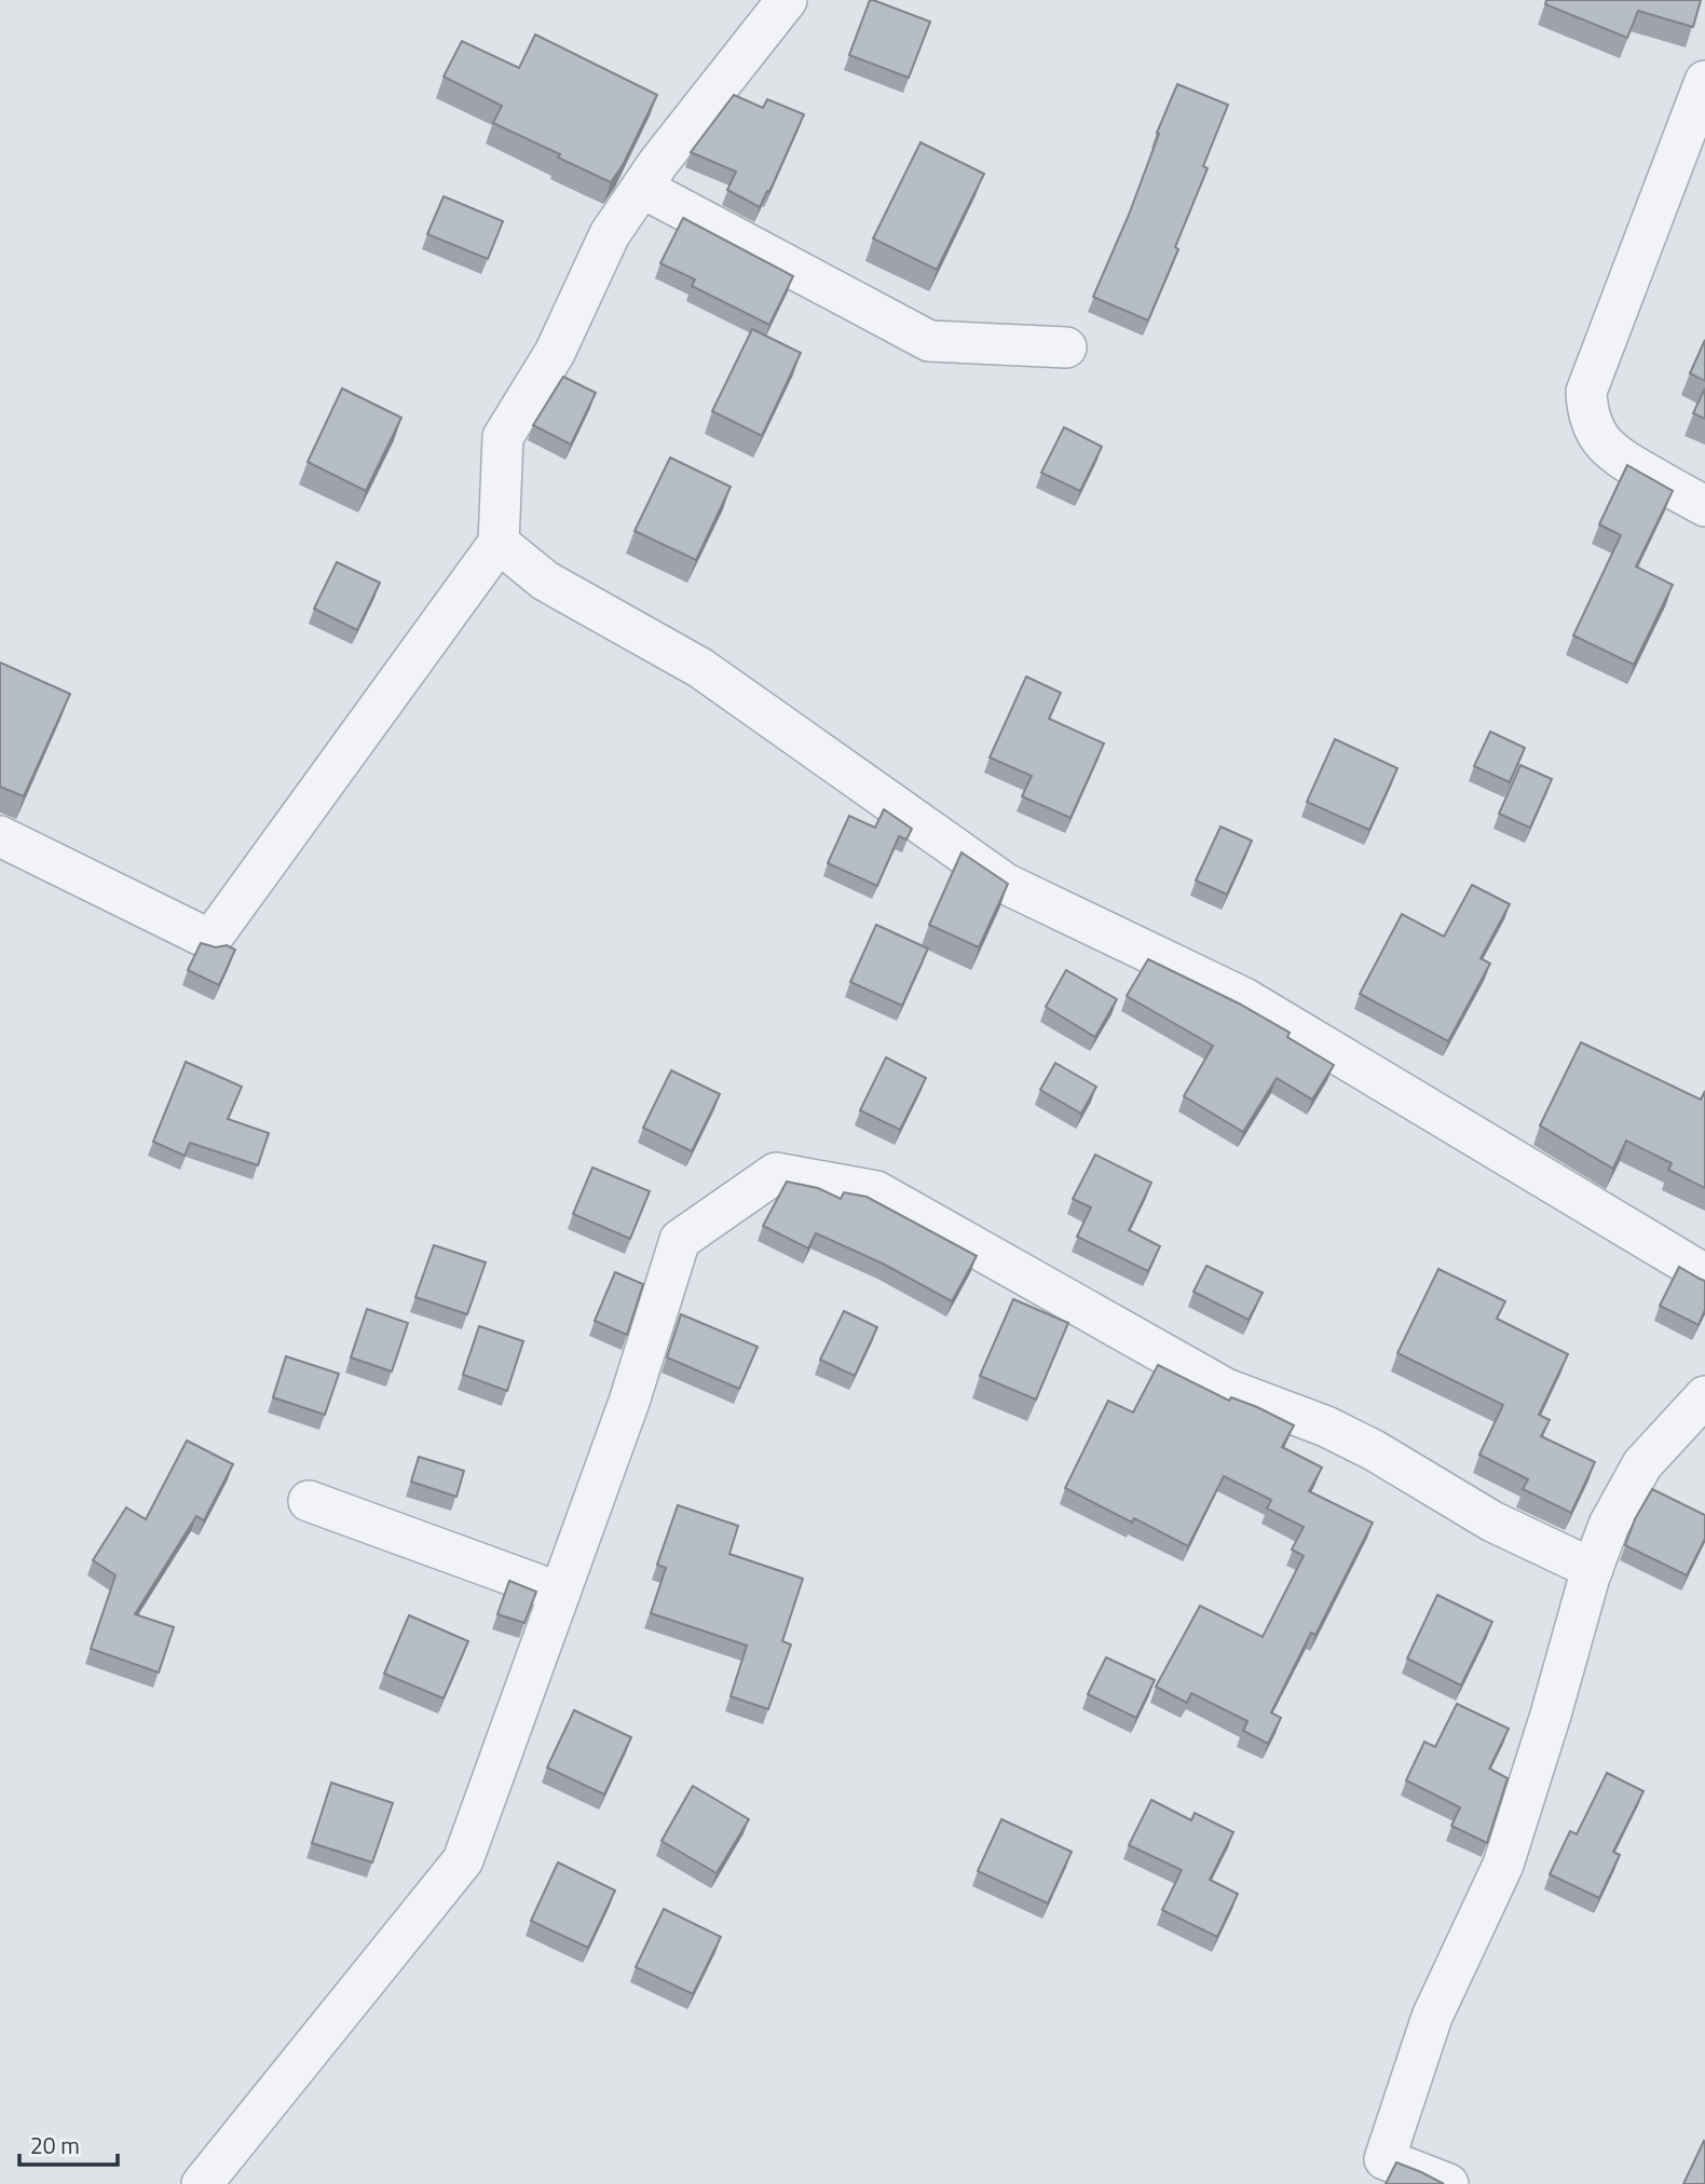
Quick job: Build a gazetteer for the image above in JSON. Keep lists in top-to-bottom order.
{
  "scale_bar": "20 m"
}
